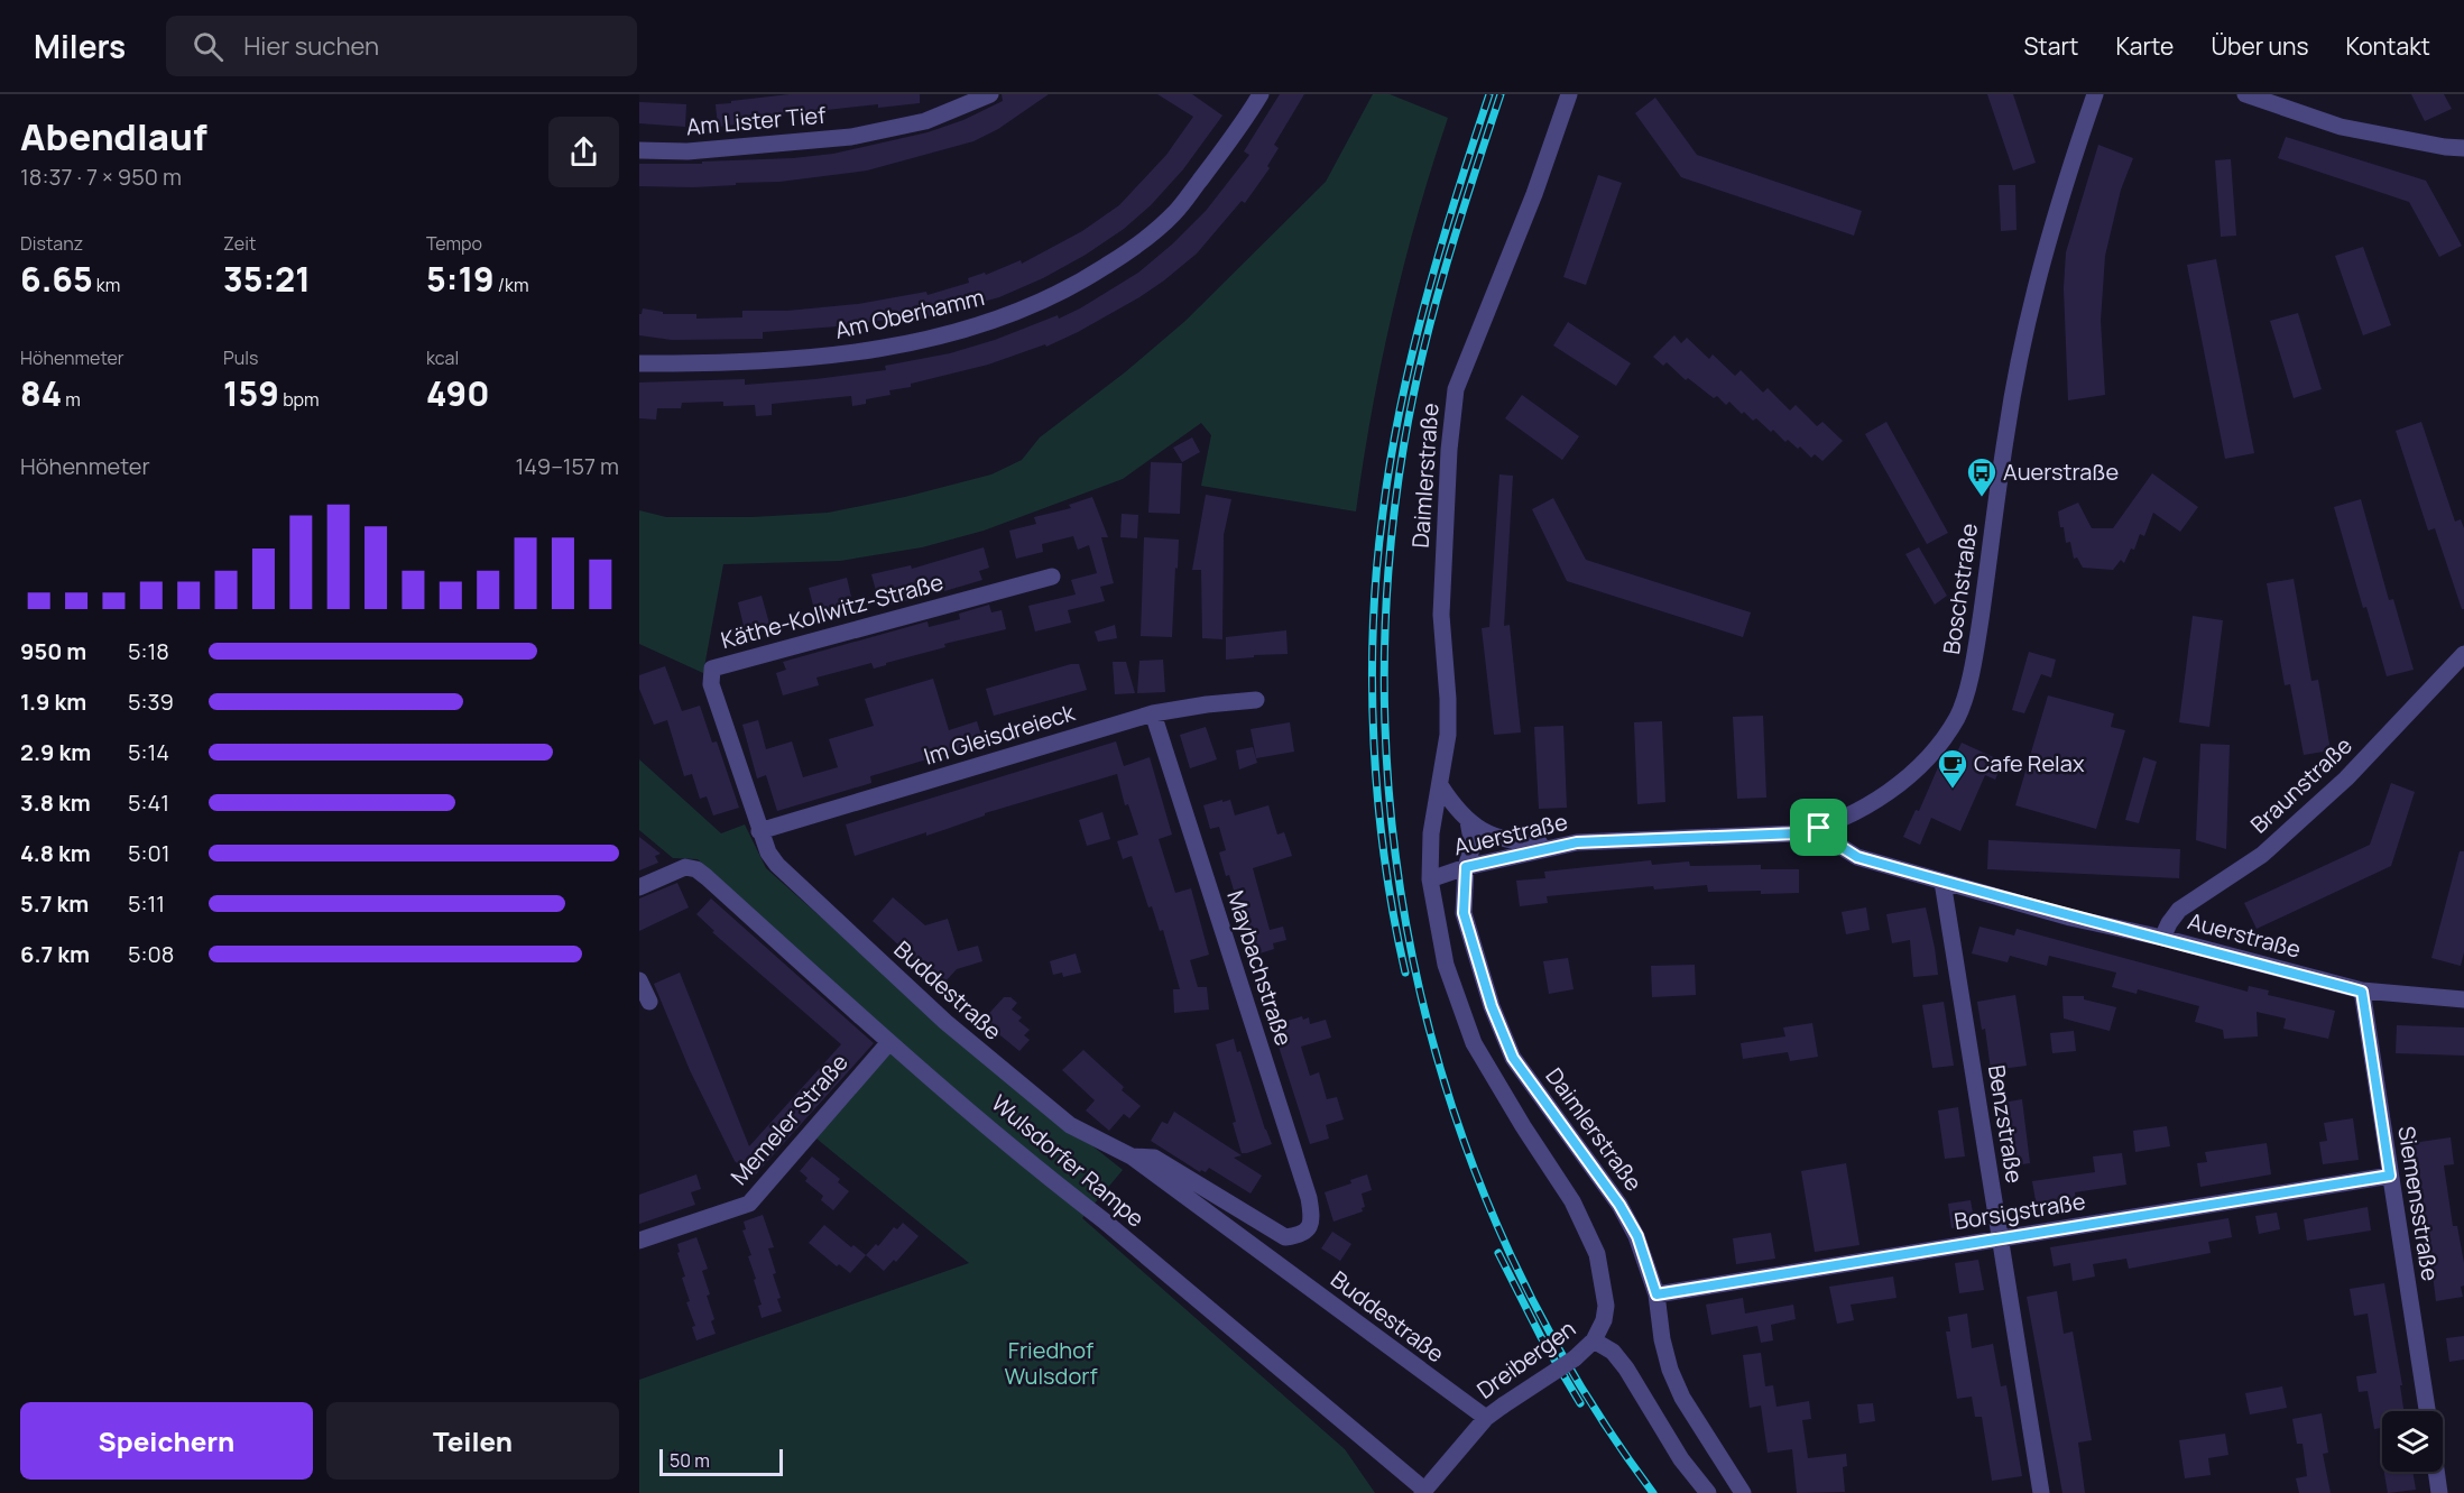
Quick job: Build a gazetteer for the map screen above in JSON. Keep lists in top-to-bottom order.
{
  "streets": {
    "street": [
      "Am Lister Tief",
      "Am Oberhamm",
      "Daimlerstraße",
      "Boschstraße",
      "Käthe-Kollwitz-Straße",
      "Im Gleisdreieck",
      "Braunstraße",
      "Auerstraße",
      "Maybachstraße",
      "Buddestraße",
      "Memeler Straße",
      "Benzstraße",
      "Wulsdorfer Rampe",
      "Siemensstraße",
      "Borsigstraße",
      "Dreibergen"
    ]
  },
  "crossings": [
    ["Daimlerstraße", "Auerstraße"],
    ["Daimlerstraße", "Borsigstraße"],
    ["Daimlerstraße", "Dreibergen"],
    ["Boschstraße", "Auerstraße"],
    ["Käthe-Kollwitz-Straße", "Im Gleisdreieck"],
    ["Käthe-Kollwitz-Straße", "Buddestraße"],
    ["Im Gleisdreieck", "Maybachstraße"],
    ["Im Gleisdreieck", "Buddestraße"],
    ["Braunstraße", "Auerstraße"],
    ["Auerstraße", "Benzstraße"],
    ["Auerstraße", "Siemensstraße"],
    ["Auerstraße", "Dreibergen"],
    ["Maybachstraße", "Buddestraße"],
    ["Buddestraße", "Dreibergen"],
    ["Memeler Straße", "Wulsdorfer Rampe"],
    ["Benzstraße", "Borsigstraße"],
    ["Wulsdorfer Rampe", "Dreibergen"],
    ["Siemensstraße", "Borsigstraße"]
  ],
  "parks": ["Friedhof Wulsdorf"],
  "places": {
    "bus stop": ["Auerstraße"],
    "cafe": ["Cafe Relax"]
  },
  "scale_bar": "50 m",
  "page": {
    "header": "Milers",
    "search": "Hier suchen",
    "nav": [
      "Start",
      "Karte",
      "Über uns",
      "Kontakt"
    ],
    "heading": ["Abendlauf", "18:37 · 7 × 950 m"],
    "stats": [
      ["Distanz", "6.65 km"],
      ["Zeit", "35:21"],
      ["Tempo", "5:19 /km"],
      ["Höhenmeter", "84 m"],
      ["Puls", "159 bpm"],
      ["kcal", "490"]
    ],
    "chart": ["Höhenmeter", "149–157 m"],
    "list": [
      {
        "name": "950 m",
        "note": "5:18"
      },
      {
        "name": "1.9 km",
        "note": "5:39"
      },
      {
        "name": "2.9 km",
        "note": "5:14"
      },
      {
        "name": "3.8 km",
        "note": "5:41"
      },
      {
        "name": "4.8 km",
        "note": "5:01"
      },
      {
        "name": "5.7 km",
        "note": "5:11"
      },
      {
        "name": "6.7 km",
        "note": "5:08"
      }
    ],
    "buttons": ["Speichern", "Teilen"],
    "scale": "50 m"
  }
}
